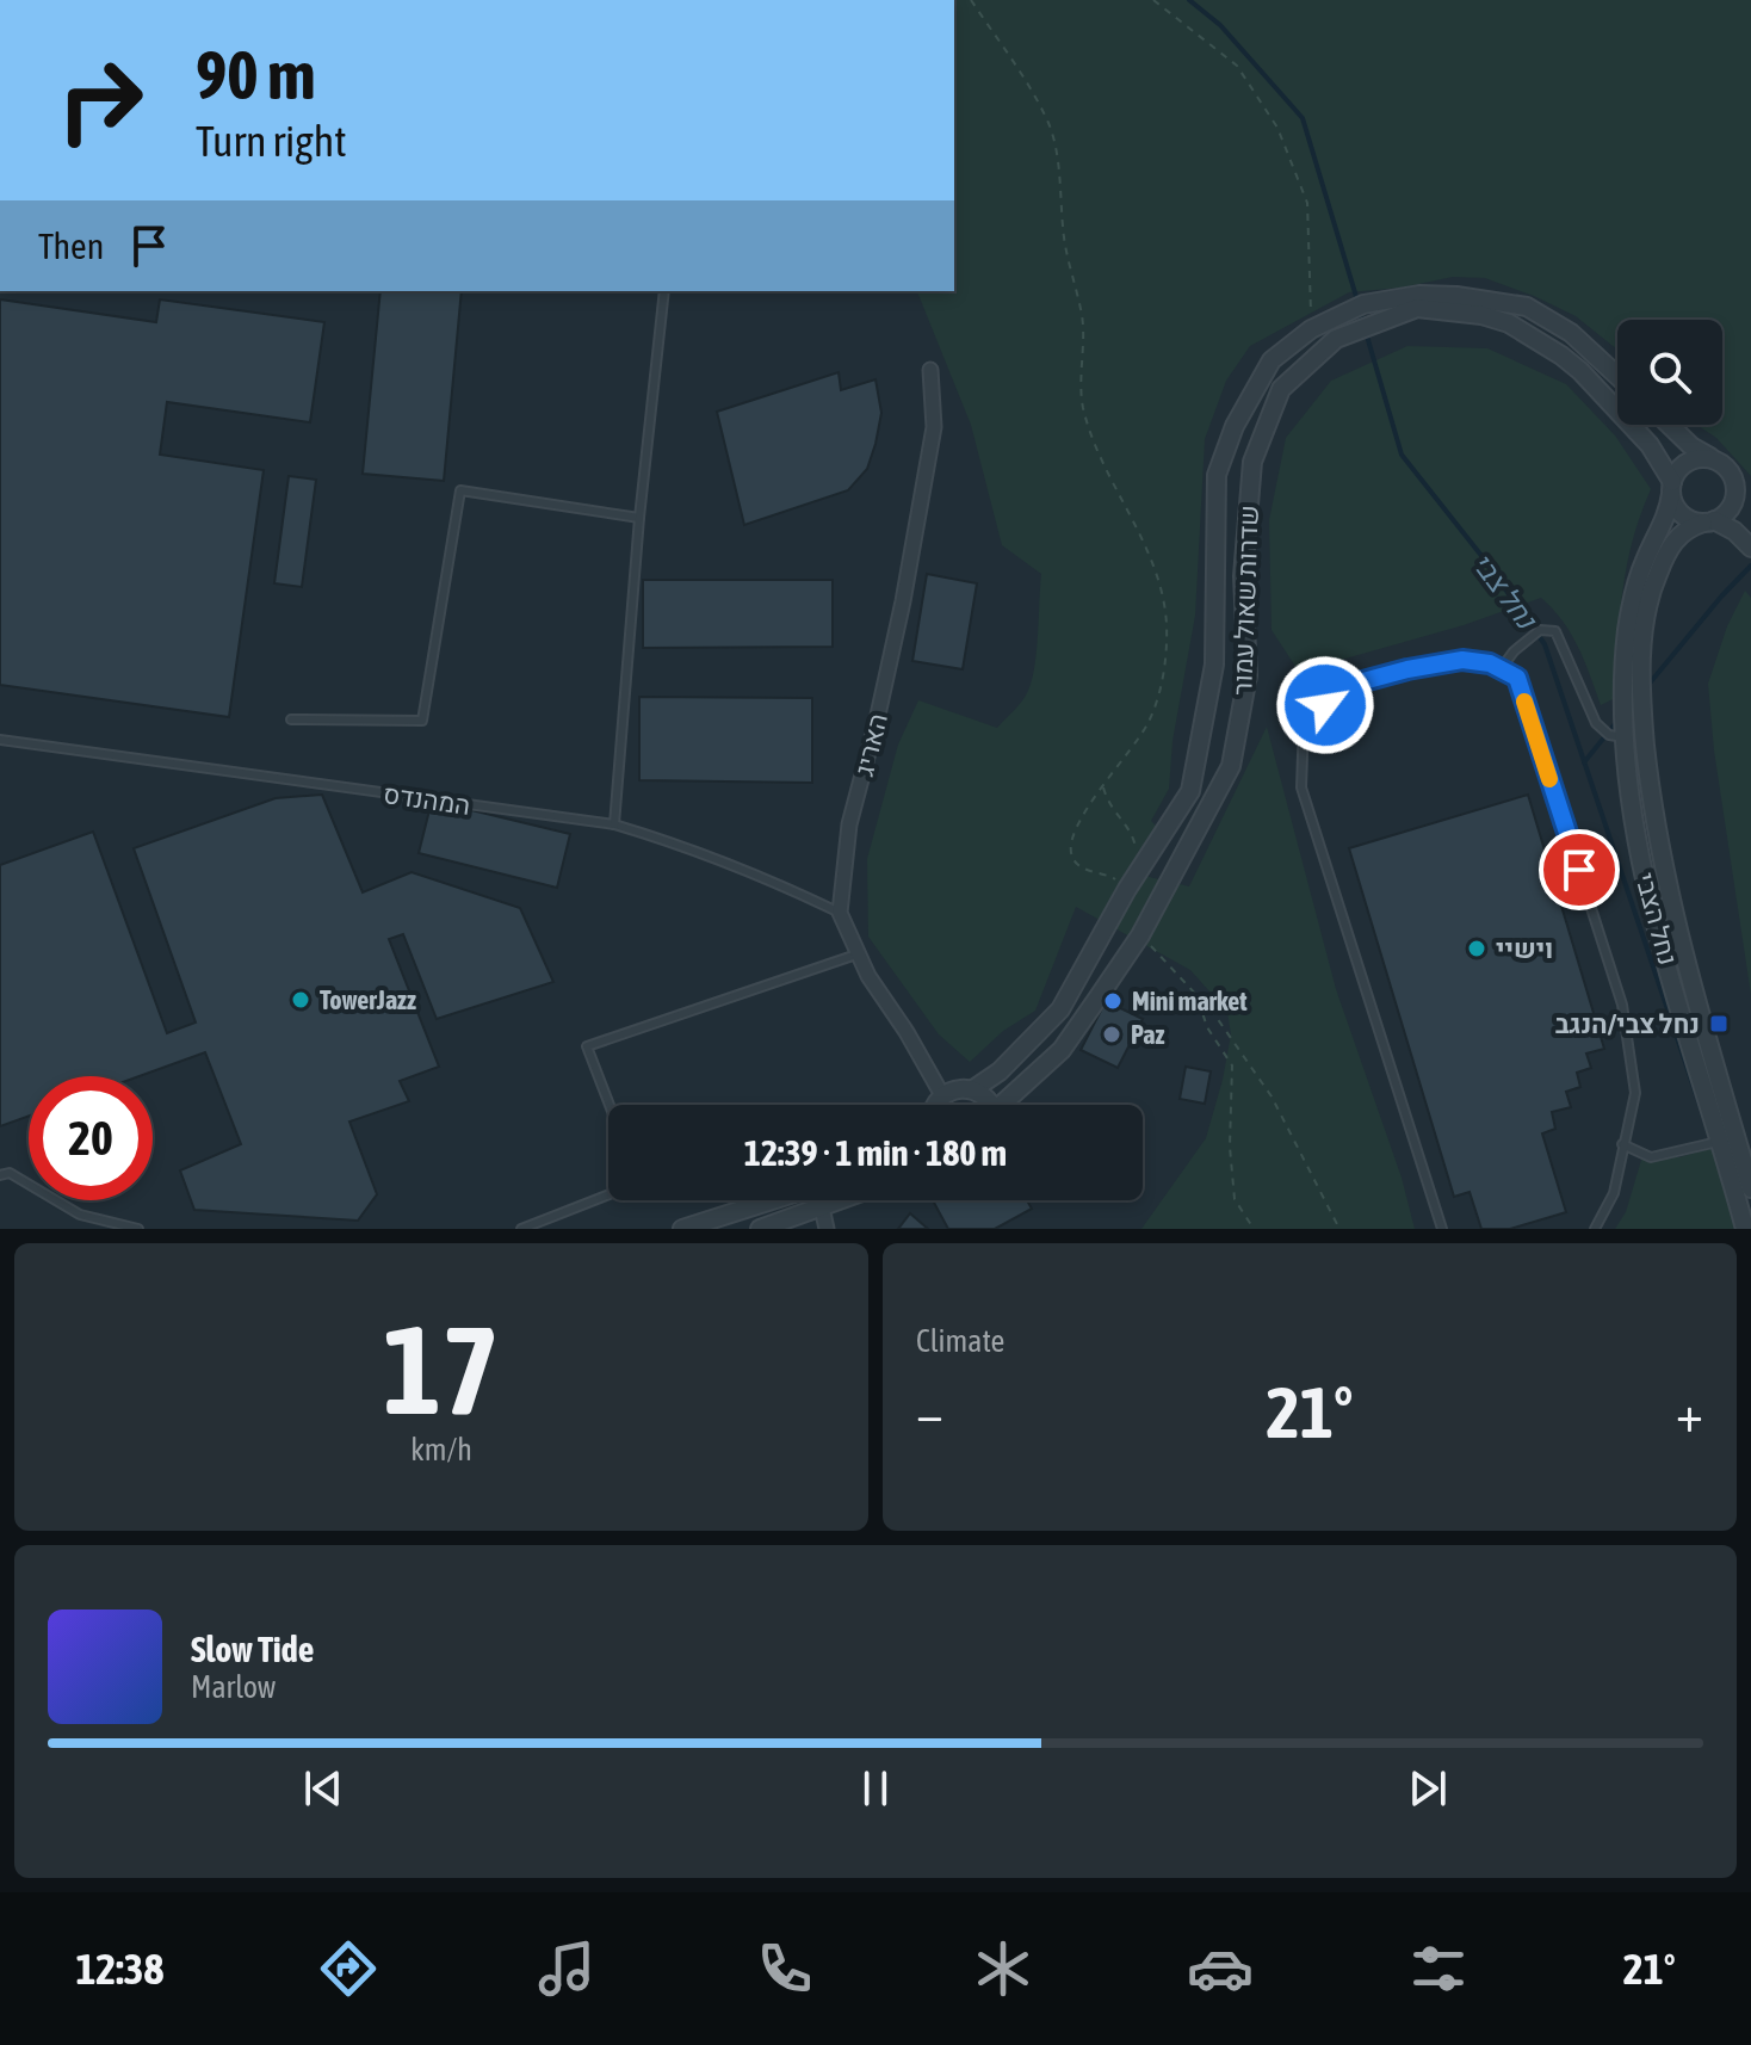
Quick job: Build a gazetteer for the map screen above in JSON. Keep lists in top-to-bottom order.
{
  "streets": {
    "street": ["שדרות שאול עמור", "האריג", "נחל הצבי"],
    "lane": ["המהנדס"]
  },
  "crossings": [
    ["שדרות שאול עמור", "נחל הצבי"],
    ["האריג", "המהנדס"]
  ],
  "water": ["נחל צבי"],
  "places": {
    "other": [
      "וישיי",
      "TowerJazz",
      "Mini market",
      "Paz"
    ],
    "transit": ["נחל צבי/הנגב"]
  },
  "page": {
    "turn": ["90 m", "Turn right"],
    "then": "Then",
    "limit": "20",
    "trip": "12:39 · 1 min · 180 m",
    "tile": [
      ["17", "km/h"],
      "Climate"
    ],
    "heat": ["−", "21°", "+"],
    "song": ["Slow Tide", "Marlow"],
    "tabs": ["12:38", "21°"]
  }
}
